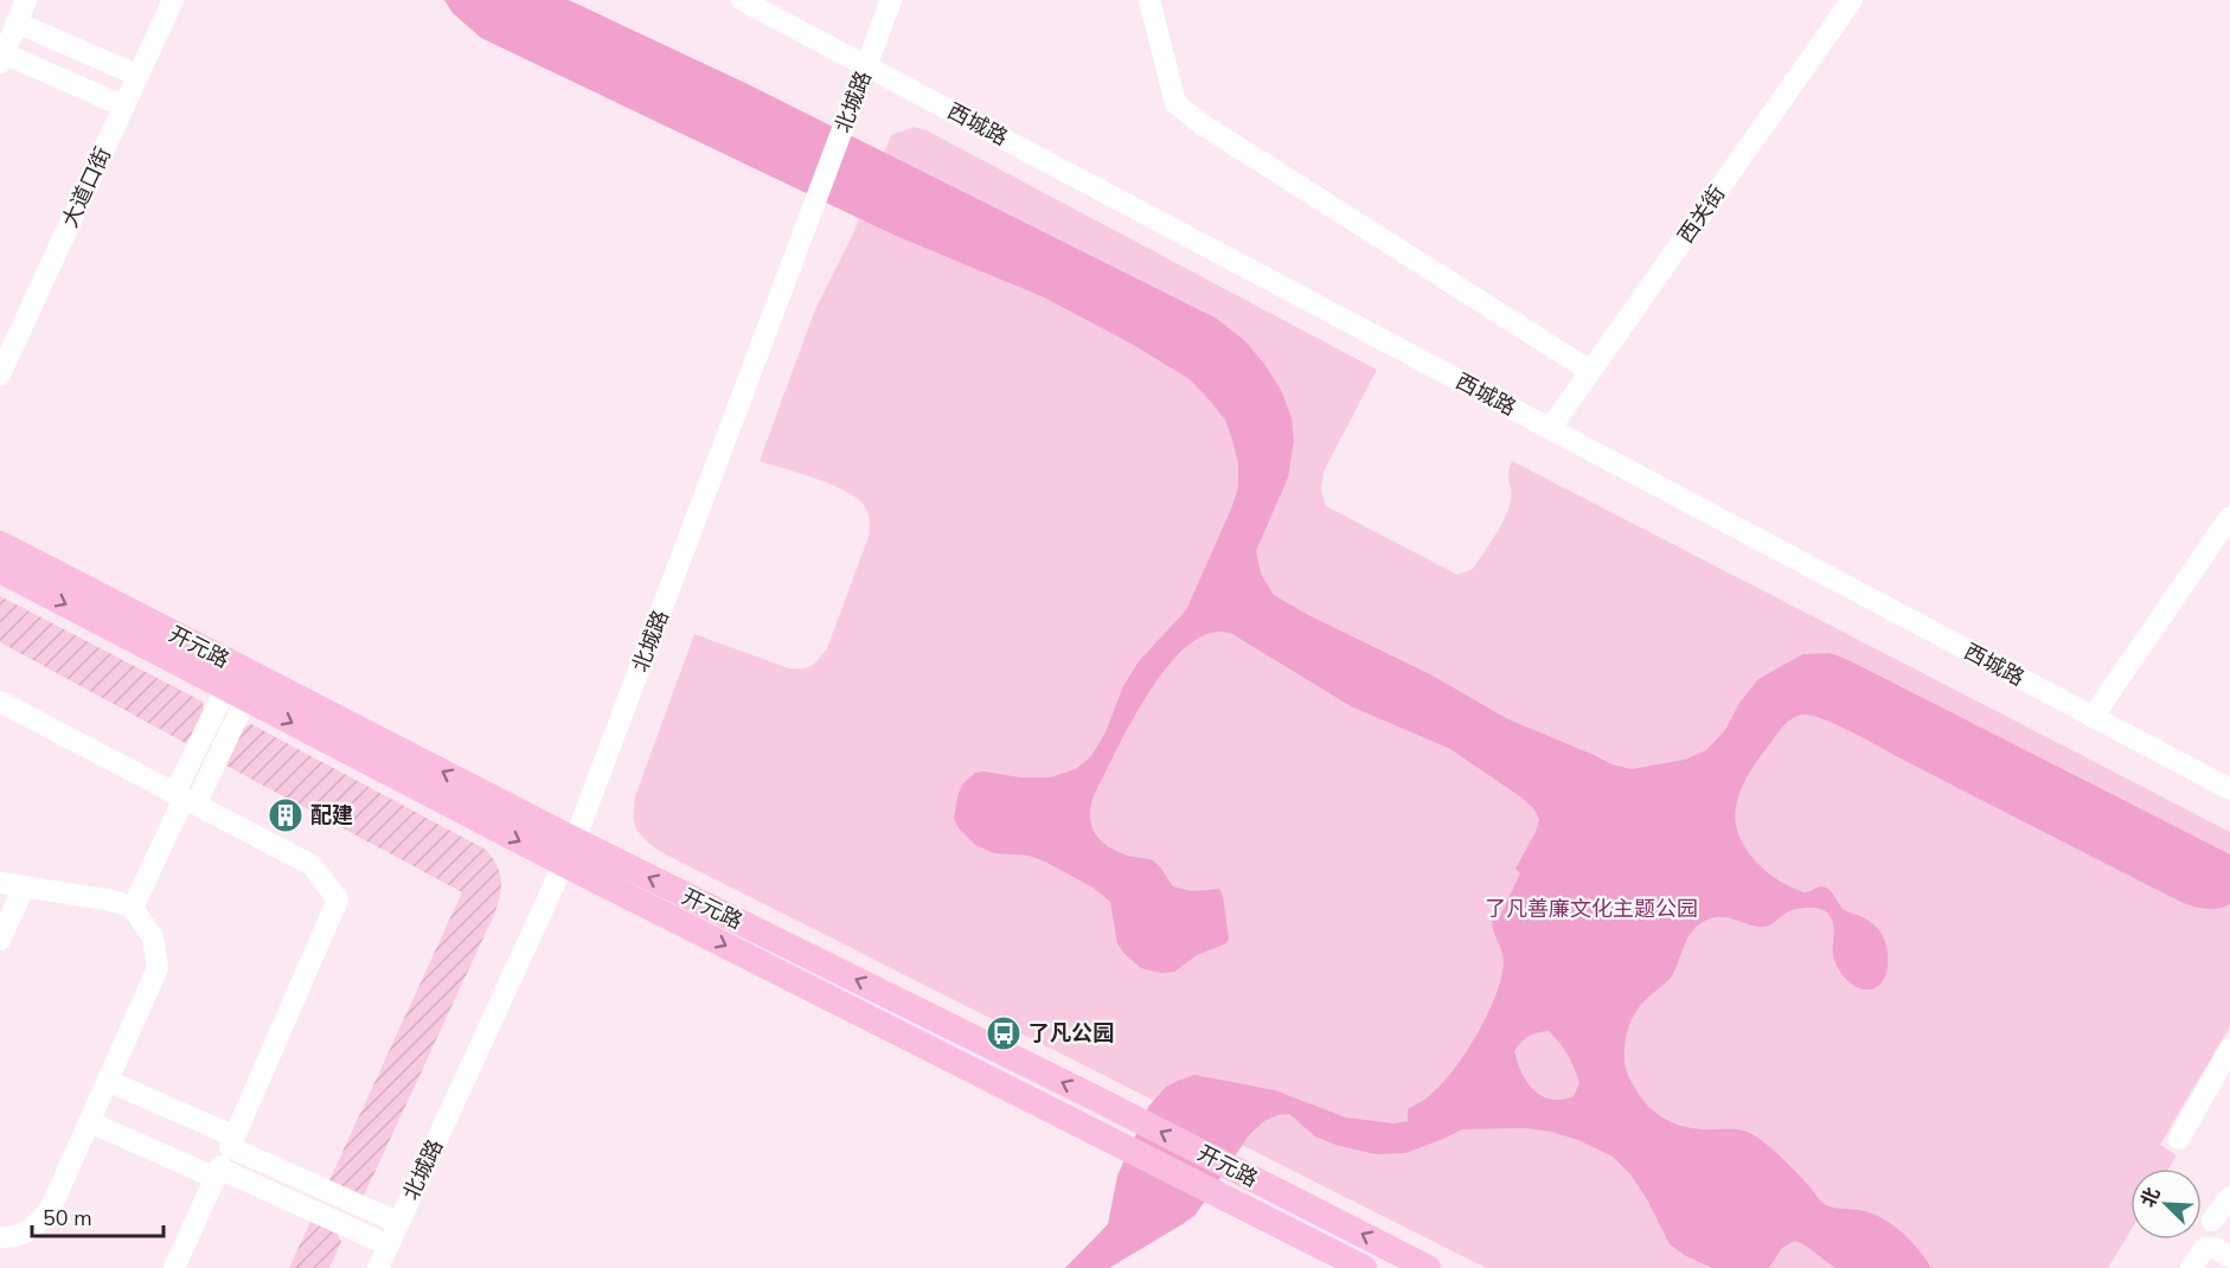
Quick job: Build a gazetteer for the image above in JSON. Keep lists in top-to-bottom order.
{
  "streets": {
    "main road": ["开元路"],
    "street": [
      "北城路",
      "西城路",
      "大道口街",
      "西关街"
    ]
  },
  "crossings": [
    ["北城路", "西城路"],
    ["北城路", "开元路"],
    ["西城路", "西关街"]
  ],
  "parks": ["了凡善廉文化主题公园"],
  "places": {
    "building": ["配建"],
    "bus stop": ["了凡公园"]
  },
  "scale_bar": "50 m",
  "north": "top left"
}
